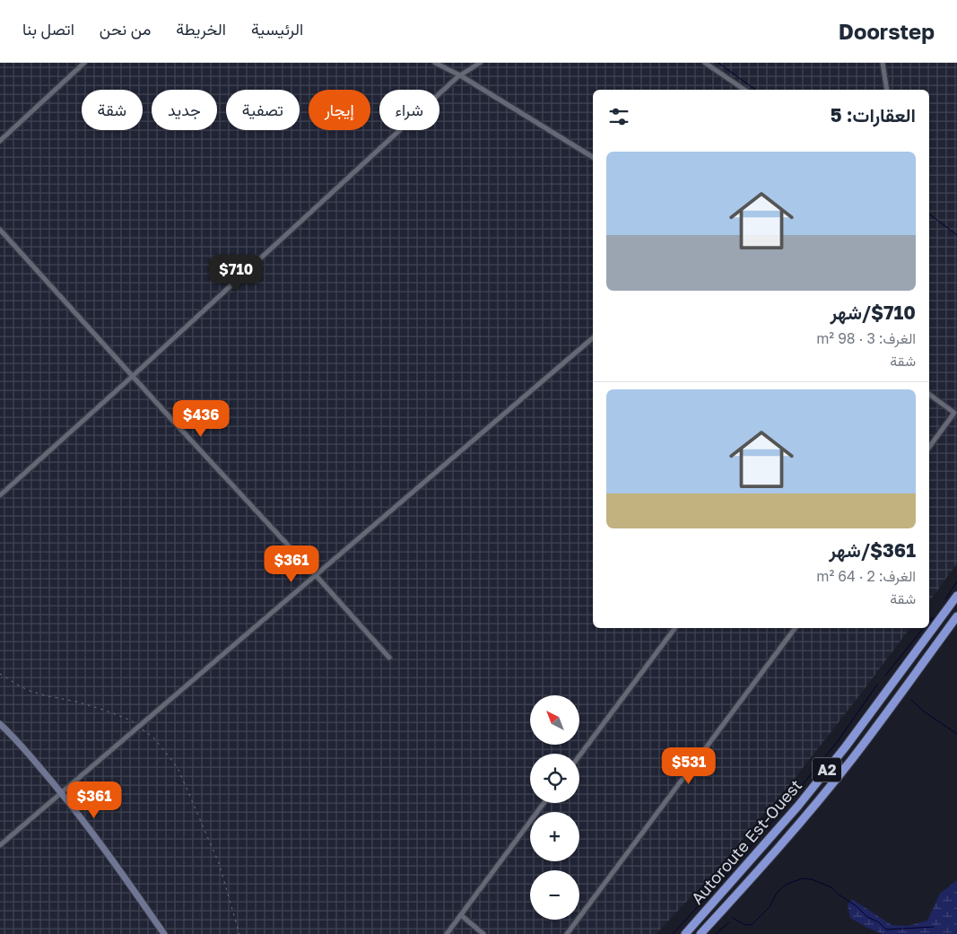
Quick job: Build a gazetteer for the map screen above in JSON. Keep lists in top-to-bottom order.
{
  "streets": {
    "highway": ["A2", "Autoroute Est-Ouest"]
  },
  "north": "top left",
  "page": {
    "header": "Doorstep",
    "nav": [
      "الرئيسية",
      "الخريطة",
      "من نحن",
      "اتصل بنا"
    ],
    "chip": [
      "شراء",
      "إيجار",
      "تصفية",
      "جديد",
      "شقة"
    ],
    "heading": "العقارات: 5",
    "list": [
      {
        "name": "$710/شهر",
        "note": "الغرف: 3 · 98 m² · شقة"
      },
      {
        "name": "$361/شهر",
        "note": "الغرف: 2 · 64 m² · شقة"
      }
    ],
    "price": [
      "$710",
      "$436",
      "$361",
      "$531",
      "$361"
    ],
    "map_buttons": ["+", "−"]
  }
}
